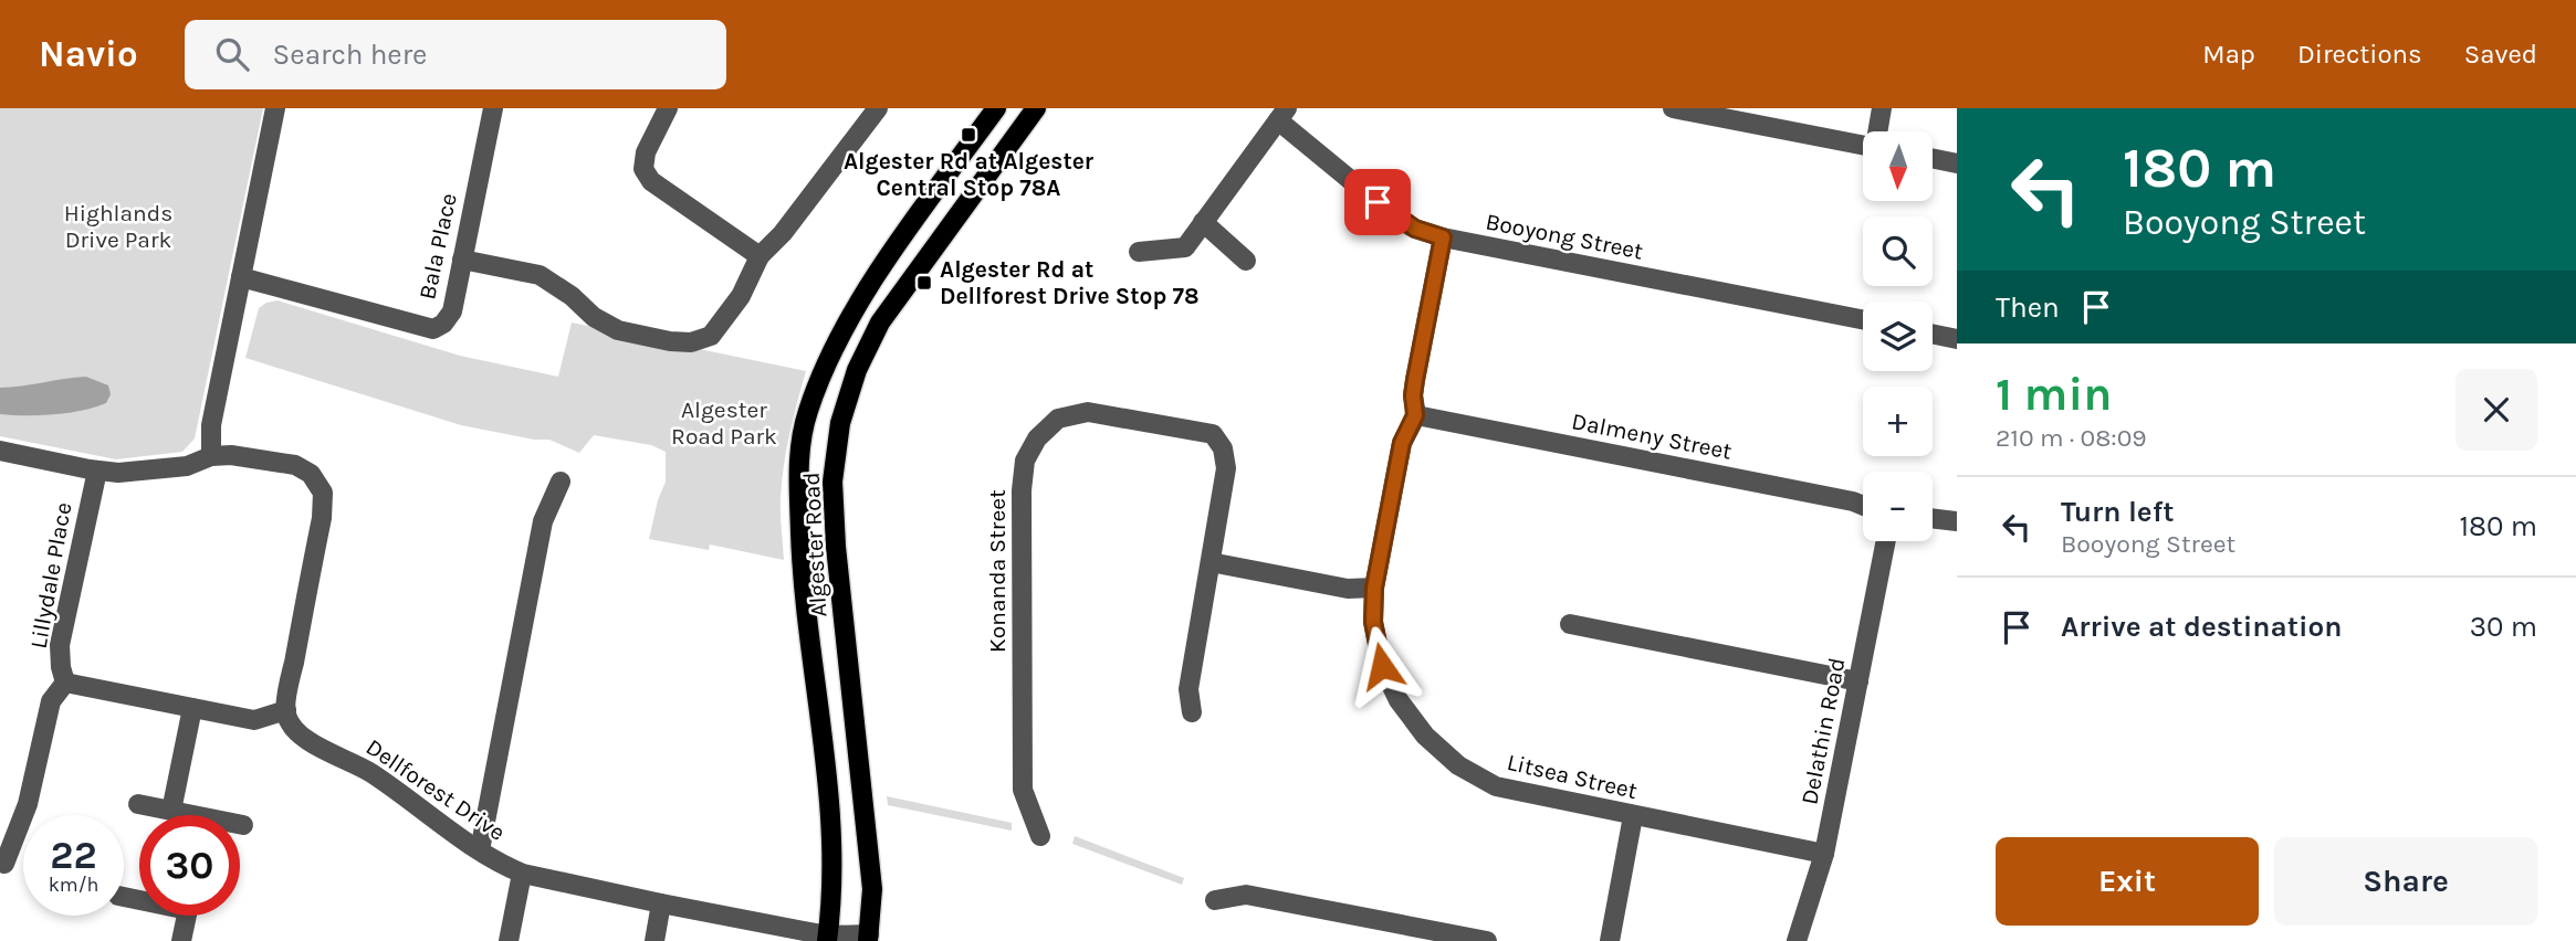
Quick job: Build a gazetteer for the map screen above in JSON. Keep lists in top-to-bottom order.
{
  "streets": {
    "main road": ["Algester Road"],
    "street": [
      "Booyong Street",
      "Bala Place",
      "Dalmeny Street",
      "Konanda Street",
      "Lillydale Place",
      "Delathin Road",
      "Litsea Street",
      "Dellforest Drive"
    ]
  },
  "crossings": [
    ["Booyong Street", "Litsea Street"],
    ["Dalmeny Street", "Litsea Street"],
    ["Algester Road", "Dellforest Drive"],
    ["Delathin Road", "Litsea Street"]
  ],
  "parks": ["Highlands Drive Park", "Algester Road Park"],
  "places": {
    "transit": ["Algester Rd at Algester Central Stop 78A", "Algester Rd at Dellforest Drive Stop 78"]
  },
  "north": "bottom",
  "page": {
    "header": "Navio",
    "search": "Search here",
    "nav": ["Map", "Directions", "Saved"],
    "turn": ["180 m", "Booyong Street"],
    "map_buttons": ["+", "−"],
    "then": "Then",
    "heading": ["1 min", "210 m · 08:09"],
    "list": [
      {
        "name": "Turn left",
        "note": "Booyong Street",
        "value": "180 m"
      },
      {
        "name": "Arrive at destination",
        "value": "30 m"
      }
    ],
    "speed": "22 km/h",
    "limit": "30",
    "buttons": ["Exit", "Share"]
  }
}
